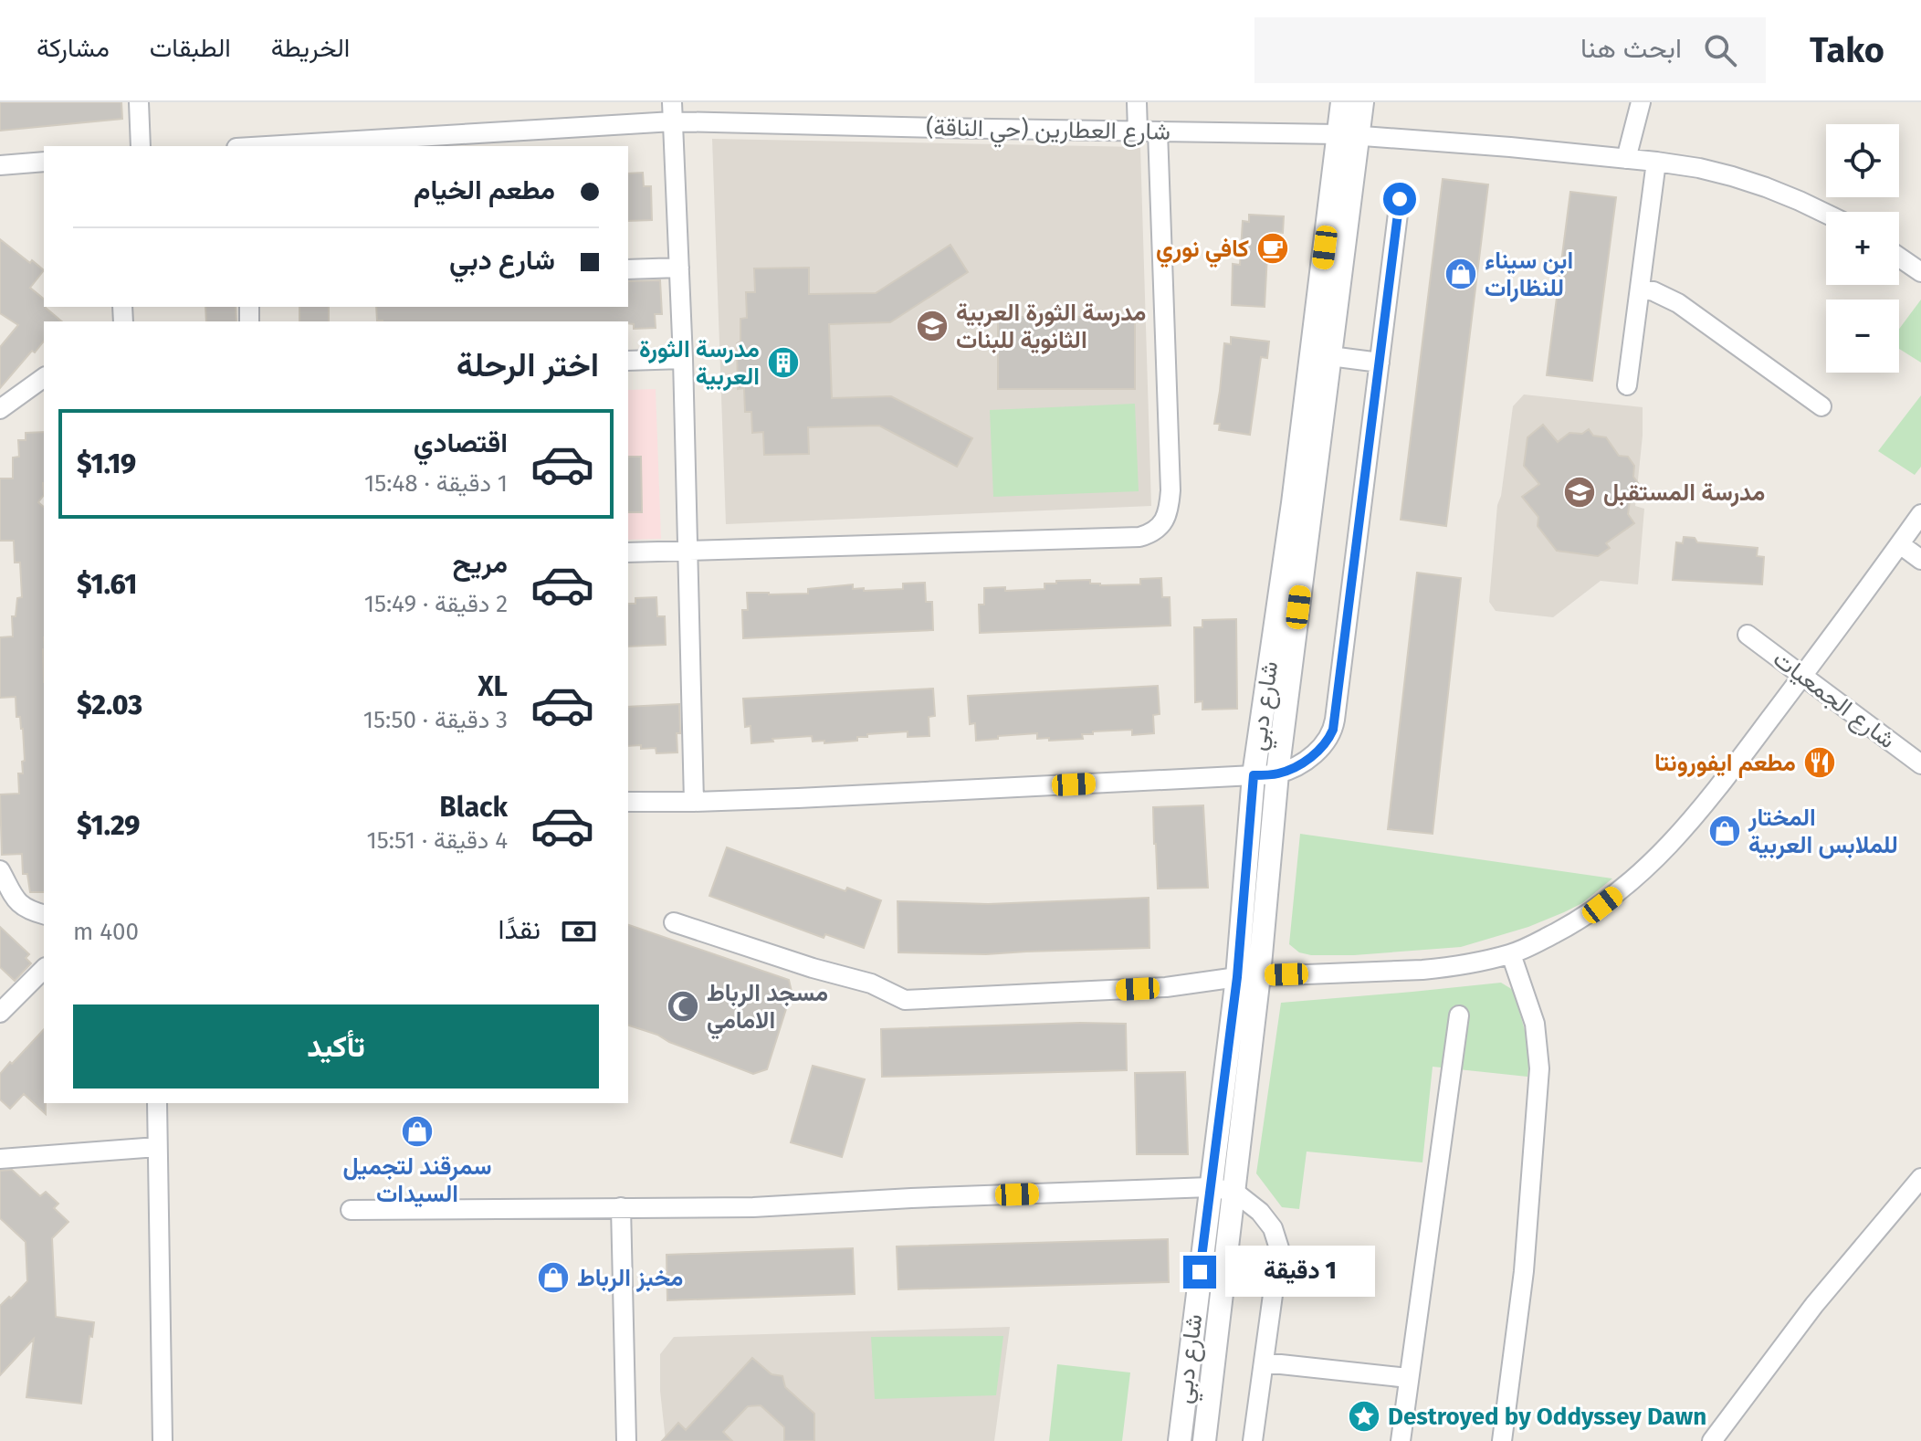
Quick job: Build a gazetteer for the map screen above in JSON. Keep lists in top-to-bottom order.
{
  "streets": {
    "street": ["شارع العطارين (حي الناقة)", "شارع الجمعيات", "شارع دبي"]
  },
  "crossings": [
    ["شارع العطارين (حي الناقة)", "شارع دبي"]
  ],
  "places": {
    "cafe": ["كافي نوري"],
    "shop": [
      "ابن سيناء للنظارات",
      "المختار للملابس العربية",
      "سمرقند لتجميل السيدات",
      "مخبز الرباط"
    ],
    "school or university": ["مدرسة الثورة العربية الثانوية للبنات", "مدرسة المستقبل"],
    "building": ["مدرسة الثورة العربية"],
    "restaurant": ["مطعم ايفورونتا"],
    "mosque": ["مسجد الرباط الامامي"],
    "place": ["Destroyed by Oddyssey Dawn"]
  },
  "page": {
    "header": "Tako",
    "search": "ابحث هنا",
    "nav": ["الخريطة", "الطبقات", "مشاركة"],
    "map_buttons": ["+", "−"],
    "banner": ["مطعم الخيام", "شارع دبي"],
    "heading": "اختر الرحلة",
    "list": [
      {
        "name": "اقتصادي",
        "note": "1 دقيقة · 15:48",
        "value": "$1.19"
      },
      {
        "name": "مريح",
        "note": "2 دقيقة · 15:49",
        "value": "$1.61"
      },
      {
        "name": "XL",
        "note": "3 دقيقة · 15:50",
        "value": "$2.03"
      },
      {
        "name": "Black",
        "note": "4 دقيقة · 15:51",
        "value": "$1.29"
      }
    ],
    "pay": ["نقدًا", "400 m"],
    "buttons": "تأكيد",
    "bubble": "1 دقيقة"
  }
}
